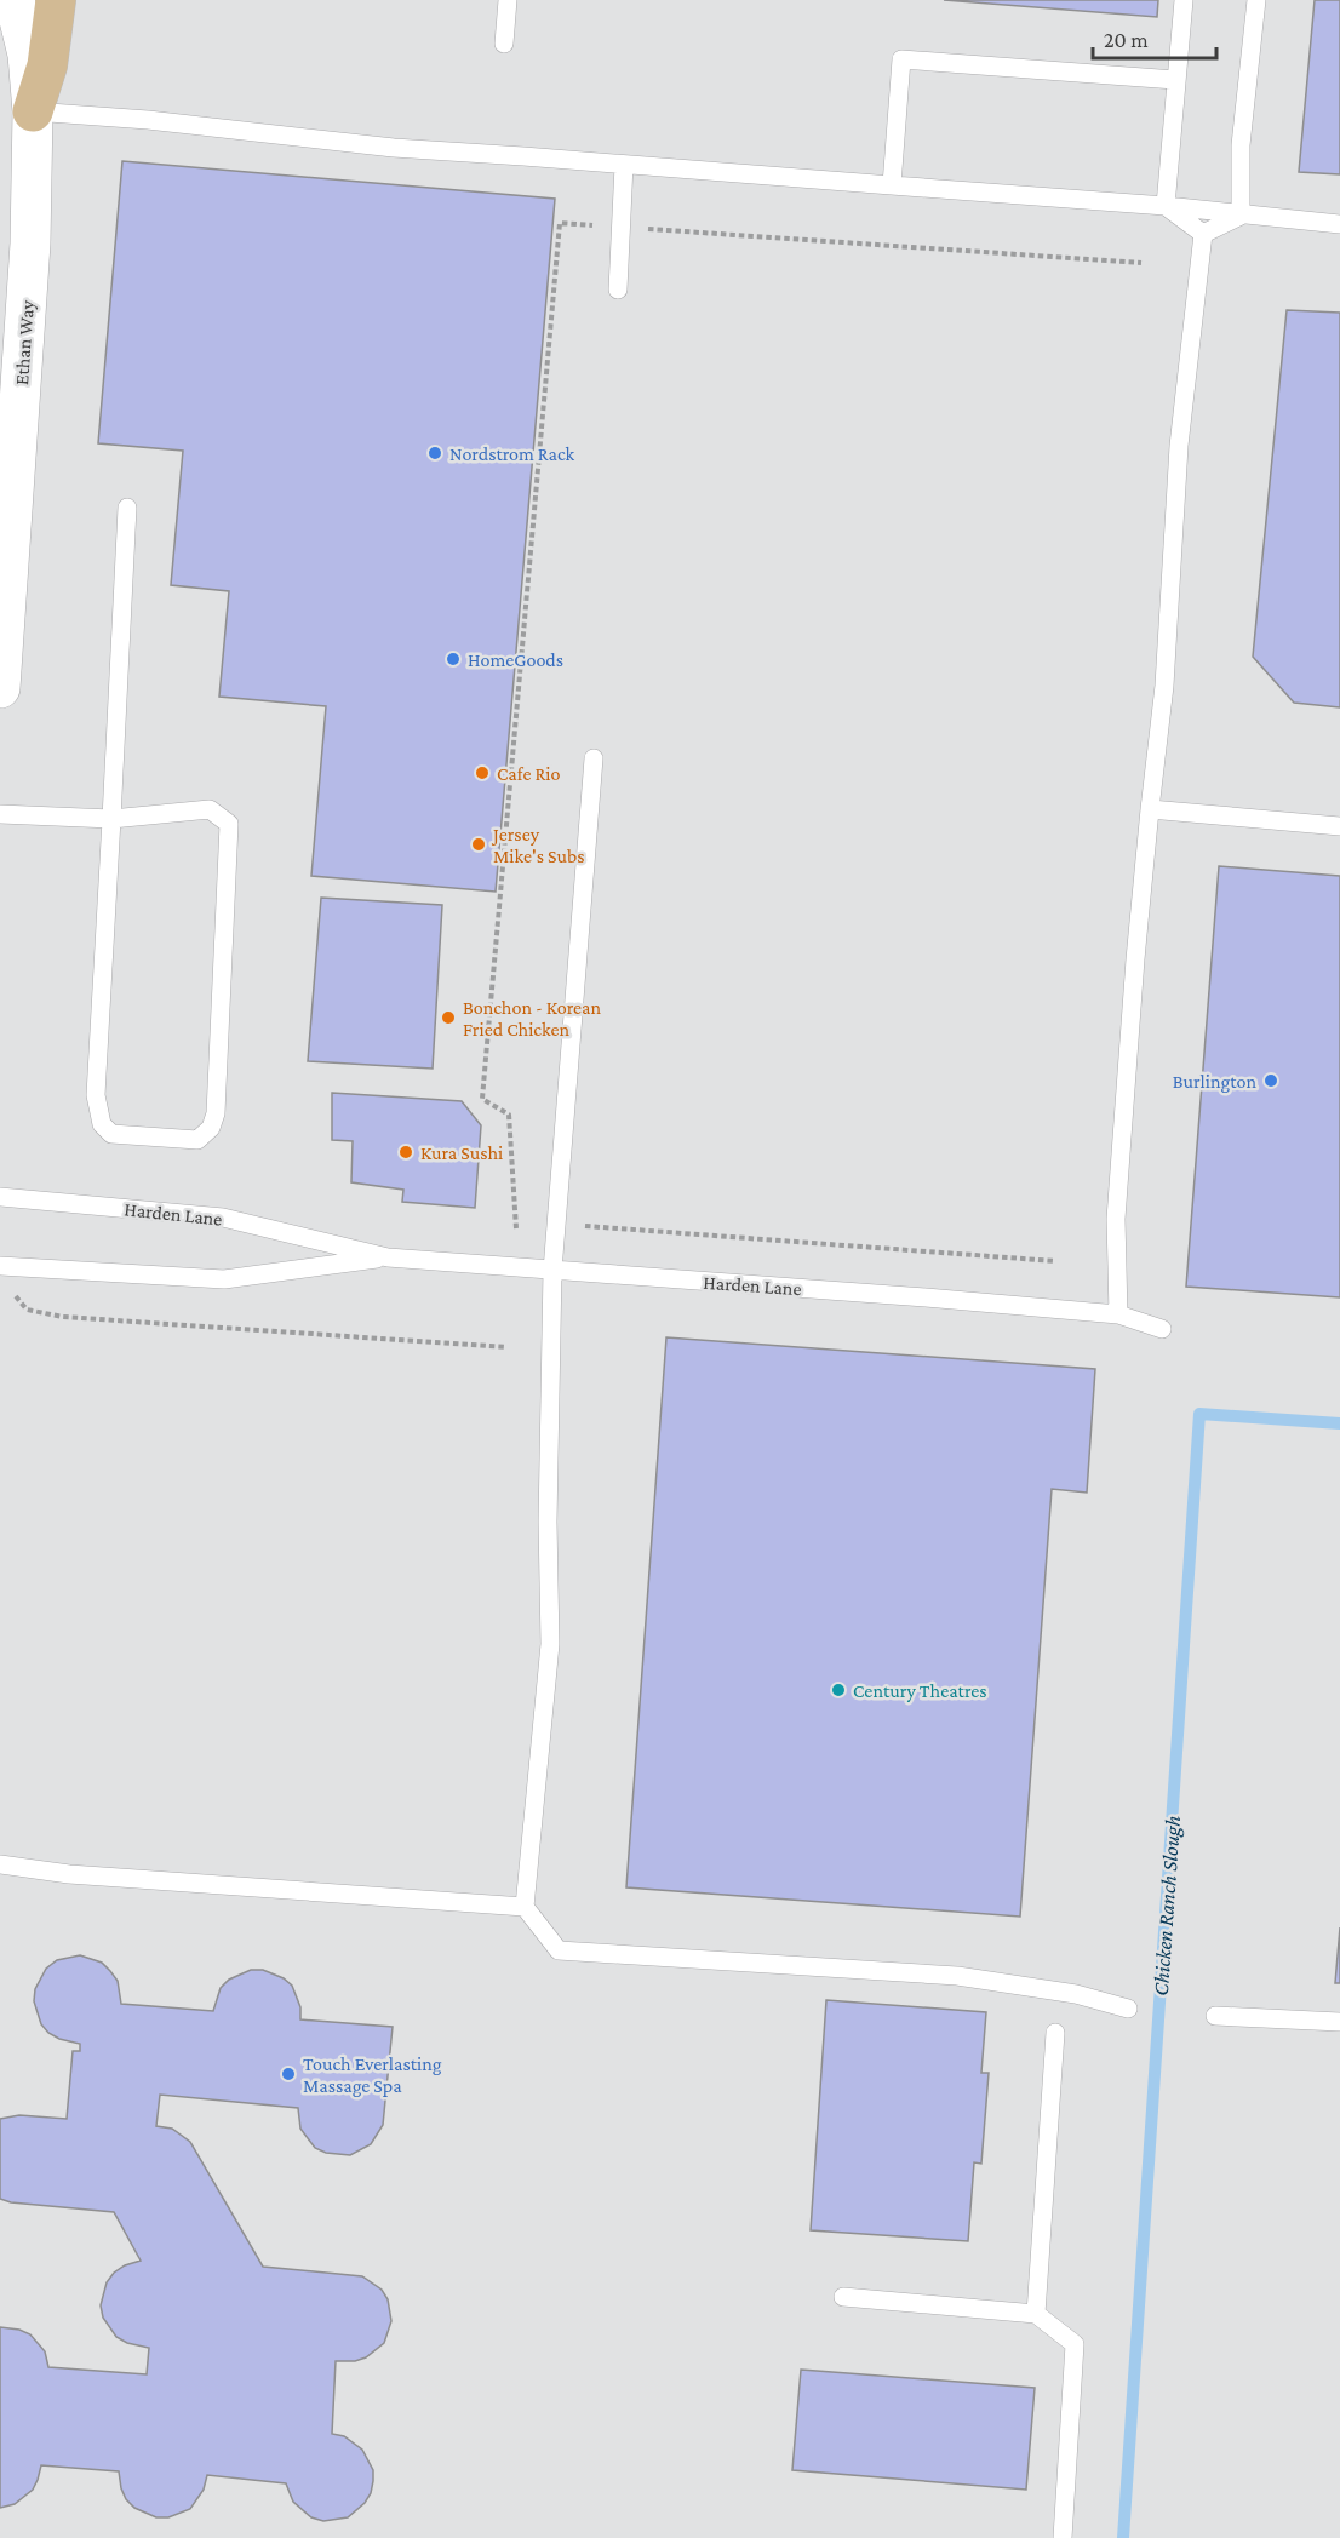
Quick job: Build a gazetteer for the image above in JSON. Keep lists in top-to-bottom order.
{
  "streets": {
    "street": ["Ethan Way"],
    "lane": ["Harden Lane"]
  },
  "water": ["Chicken Ranch Slough"],
  "places": [
    "Nordstrom Rack",
    "HomeGoods",
    "Cafe Rio",
    "Jersey Mike's Subs",
    "Bonchon - Korean Fried Chicken",
    "Burlington",
    "Kura Sushi",
    "Century Theatres",
    "Touch Everlasting Massage Spa"
  ],
  "scale_bar": "20 m"
}
